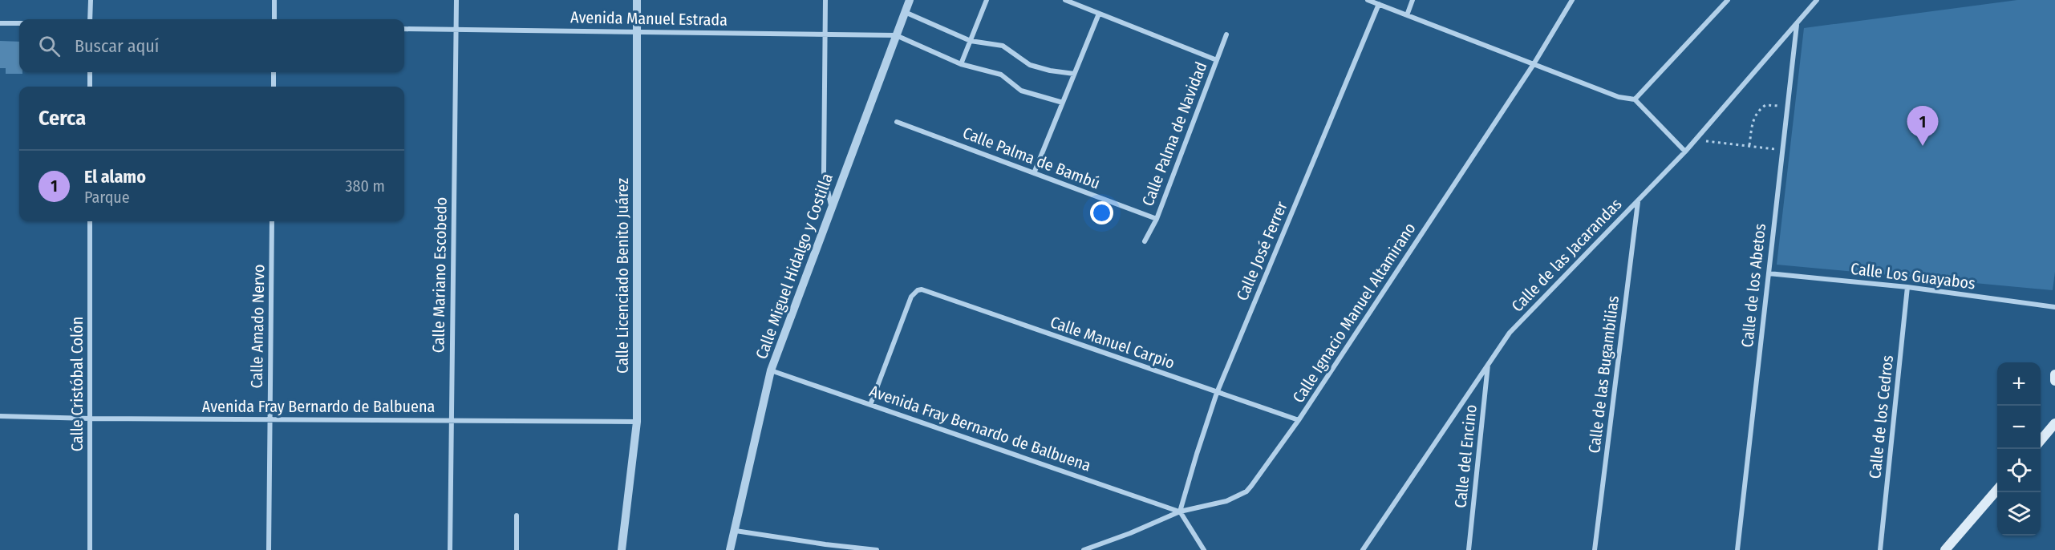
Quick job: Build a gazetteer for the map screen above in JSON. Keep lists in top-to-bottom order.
{
  "streets": {
    "street": [
      "Avenida Manuel Estrada",
      "Calle Palma de Navidad",
      "Calle Palma de Bambú",
      "Calle José Ferrer",
      "Calle de las Jacarandas",
      "Calle Miguel Hidalgo y Costilla",
      "Calle Mariano Escobedo",
      "Calle Licenciado Benito Juárez",
      "Calle Los Guayabos",
      "Calle de los Abetos",
      "Calle Ignacio Manuel Altamirano",
      "Calle Amado Nervo",
      "Calle Manuel Carpio",
      "Calle de las Bugambilias",
      "Calle Cristóbal Colón",
      "Avenida Fray Bernardo de Balbuena",
      "Calle de los Cedros",
      "Calle del Encino"
    ]
  },
  "crossings": [
    ["Avenida Manuel Estrada", "Calle Miguel Hidalgo y Costilla"],
    ["Avenida Manuel Estrada", "Calle Mariano Escobedo"],
    ["Avenida Manuel Estrada", "Calle Licenciado Benito Juárez"],
    ["Calle Palma de Navidad", "Calle Palma de Bambú"],
    ["Calle José Ferrer", "Calle Ignacio Manuel Altamirano"],
    ["Calle José Ferrer", "Calle Manuel Carpio"],
    ["Calle José Ferrer", "Avenida Fray Bernardo de Balbuena"],
    ["Calle de las Jacarandas", "Calle de los Abetos"],
    ["Calle de las Jacarandas", "Calle de las Bugambilias"],
    ["Calle de las Jacarandas", "Calle del Encino"],
    ["Calle Miguel Hidalgo y Costilla", "Avenida Fray Bernardo de Balbuena"],
    ["Calle Mariano Escobedo", "Avenida Fray Bernardo de Balbuena"],
    ["Calle Licenciado Benito Juárez", "Avenida Fray Bernardo de Balbuena"],
    ["Calle Los Guayabos", "Calle de los Abetos"],
    ["Calle Los Guayabos", "Calle de los Cedros"],
    ["Calle Ignacio Manuel Altamirano", "Calle Manuel Carpio"],
    ["Calle Ignacio Manuel Altamirano", "Avenida Fray Bernardo de Balbuena"],
    ["Calle Amado Nervo", "Avenida Fray Bernardo de Balbuena"],
    ["Calle Manuel Carpio", "Avenida Fray Bernardo de Balbuena"],
    ["Calle Cristóbal Colón", "Avenida Fray Bernardo de Balbuena"]
  ],
  "page": {
    "search": "Buscar aquí",
    "heading": "Cerca",
    "pins": "1",
    "list": [
      {
        "mark": "1",
        "name": "El alamo",
        "note": "Parque",
        "value": "380 m"
      }
    ],
    "map_buttons": ["+", "−"]
  }
}
